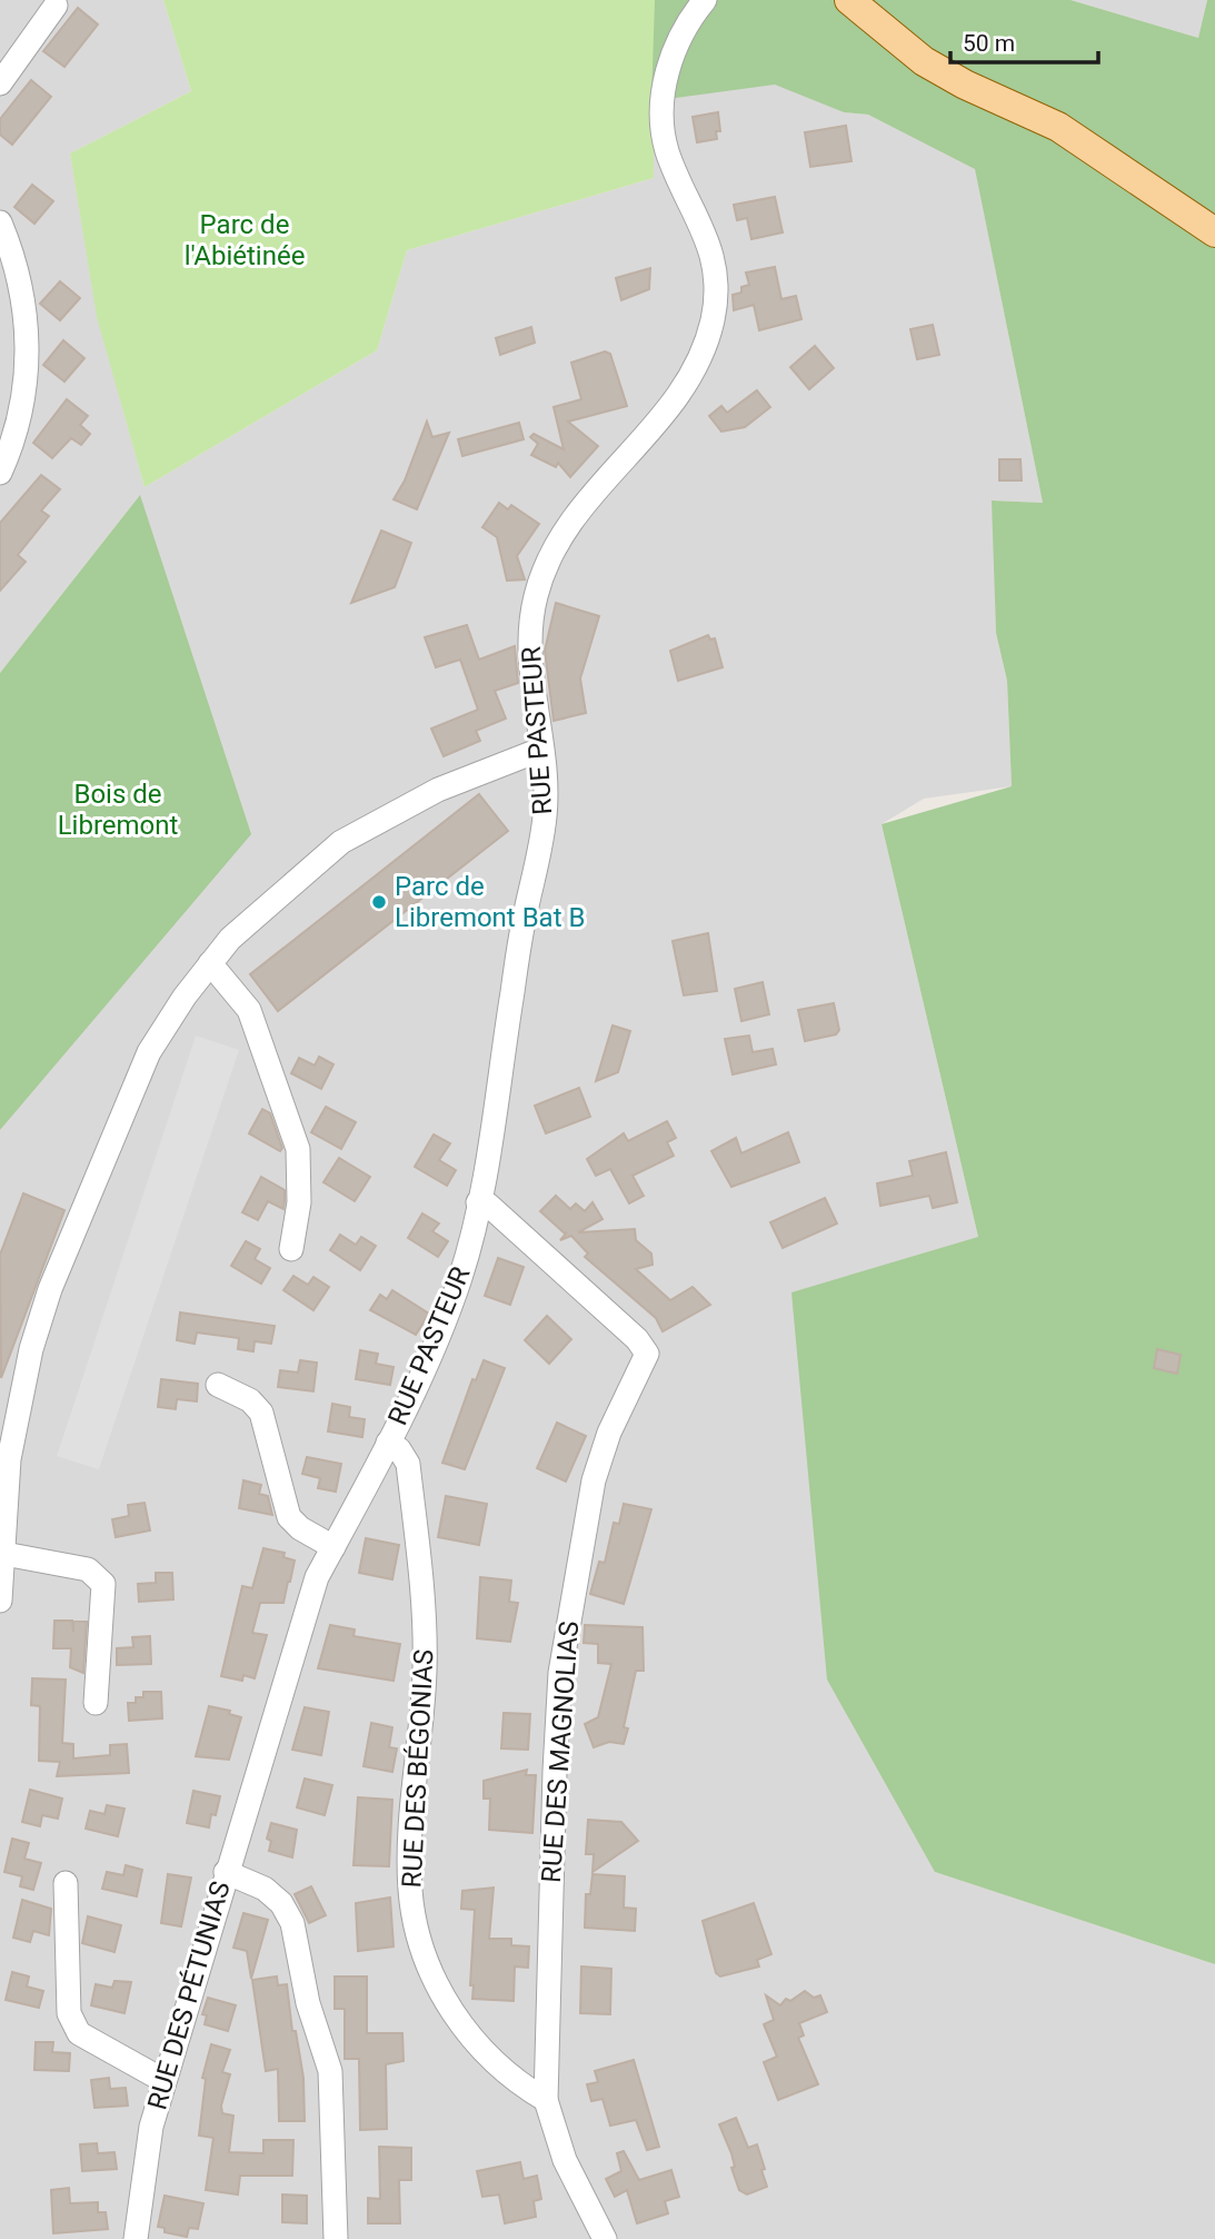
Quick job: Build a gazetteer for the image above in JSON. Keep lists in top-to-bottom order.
{
  "streets": {
    "street": [
      "RUE PASTEUR",
      "RUE DES MAGNOLIAS",
      "RUE DES BÉGONIAS",
      "RUE DES PÉTUNIAS"
    ]
  },
  "crossings": [
    ["RUE PASTEUR", "RUE DES MAGNOLIAS"],
    ["RUE PASTEUR", "RUE DES BÉGONIAS"],
    ["RUE PASTEUR", "RUE DES PÉTUNIAS"],
    ["RUE DES MAGNOLIAS", "RUE DES BÉGONIAS"]
  ],
  "parks": ["Parc de l'Abiétinée", "Bois de Libremont"],
  "places": ["Parc de Libremont Bat B"],
  "scale_bar": "50 m"
}
